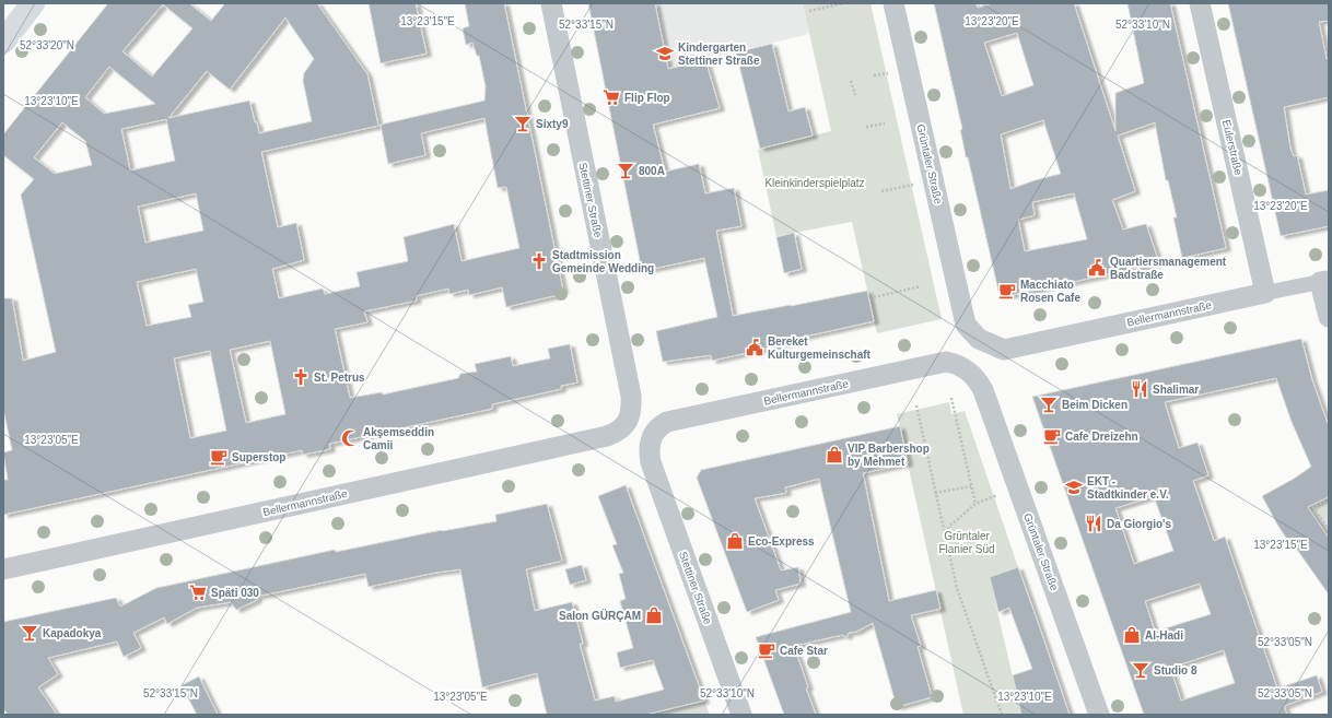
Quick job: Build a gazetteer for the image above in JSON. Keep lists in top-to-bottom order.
{
  "streets": {
    "street": [
      "Eulerstraße",
      "Grüntaler Straße",
      "Stettiner Straße",
      "Bellermannstraße"
    ]
  },
  "crossings": [
    ["Eulerstraße", "Bellermannstraße"],
    ["Grüntaler Straße", "Bellermannstraße"],
    ["Stettiner Straße", "Bellermannstraße"]
  ],
  "parks": ["Kleinkinderspielplatz", "Grüntaler Flanier Süd"],
  "places": {
    "school or university": ["Kindergarten Stettiner Straße", "EKT - Stadtkinder e.V."],
    "supermarket": ["Flip Flop", "Späti 030"],
    "bar": [
      "Sixty9",
      "800A",
      "Beim Dicken",
      "Kapadokya",
      "Studio 8"
    ],
    "church": ["Stadtmission Gemeinde Wedding", "St. Petrus"],
    "public building": ["Quartiersmanagement Badstraße", "Bereket Kulturgemeinschaft"],
    "cafe": [
      "Macchiato Rosen Cafe",
      "Cafe Dreizehn",
      "Superstop",
      "Cafe Star"
    ],
    "restaurant": ["Shalimar", "Da Giorgio's"],
    "mosque": ["Akşemseddin Camii"],
    "shop": [
      "VIP Barbershop by Mehmet",
      "Eco-Express",
      "Salon GÜRÇAM",
      "Al-Hadi"
    ]
  },
  "coordinates": [
    "13°23'15\"E",
    "13°23'20\"E",
    "52°33'15\"N",
    "52°33'10\"N",
    "52°33'20\"N",
    "13°23'10\"E",
    "13°23'05\"E",
    "52°33'05\"N"
  ]
}
